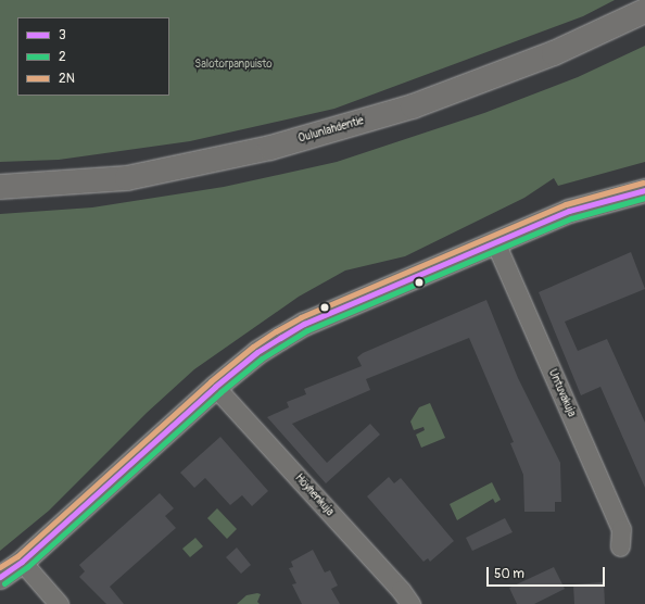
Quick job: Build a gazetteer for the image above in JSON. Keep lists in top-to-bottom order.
{
  "streets": {
    "main road": ["Oulunlahdentie"],
    "street": ["Untuvakuja", "Höyhenkuja"]
  },
  "parks": ["Salotorpanpuisto"],
  "lines": ["transit line 2N", "transit line 3", "transit line 2"],
  "legend": ["3", "2", "2N"],
  "scale_bar": "50 m"
}
